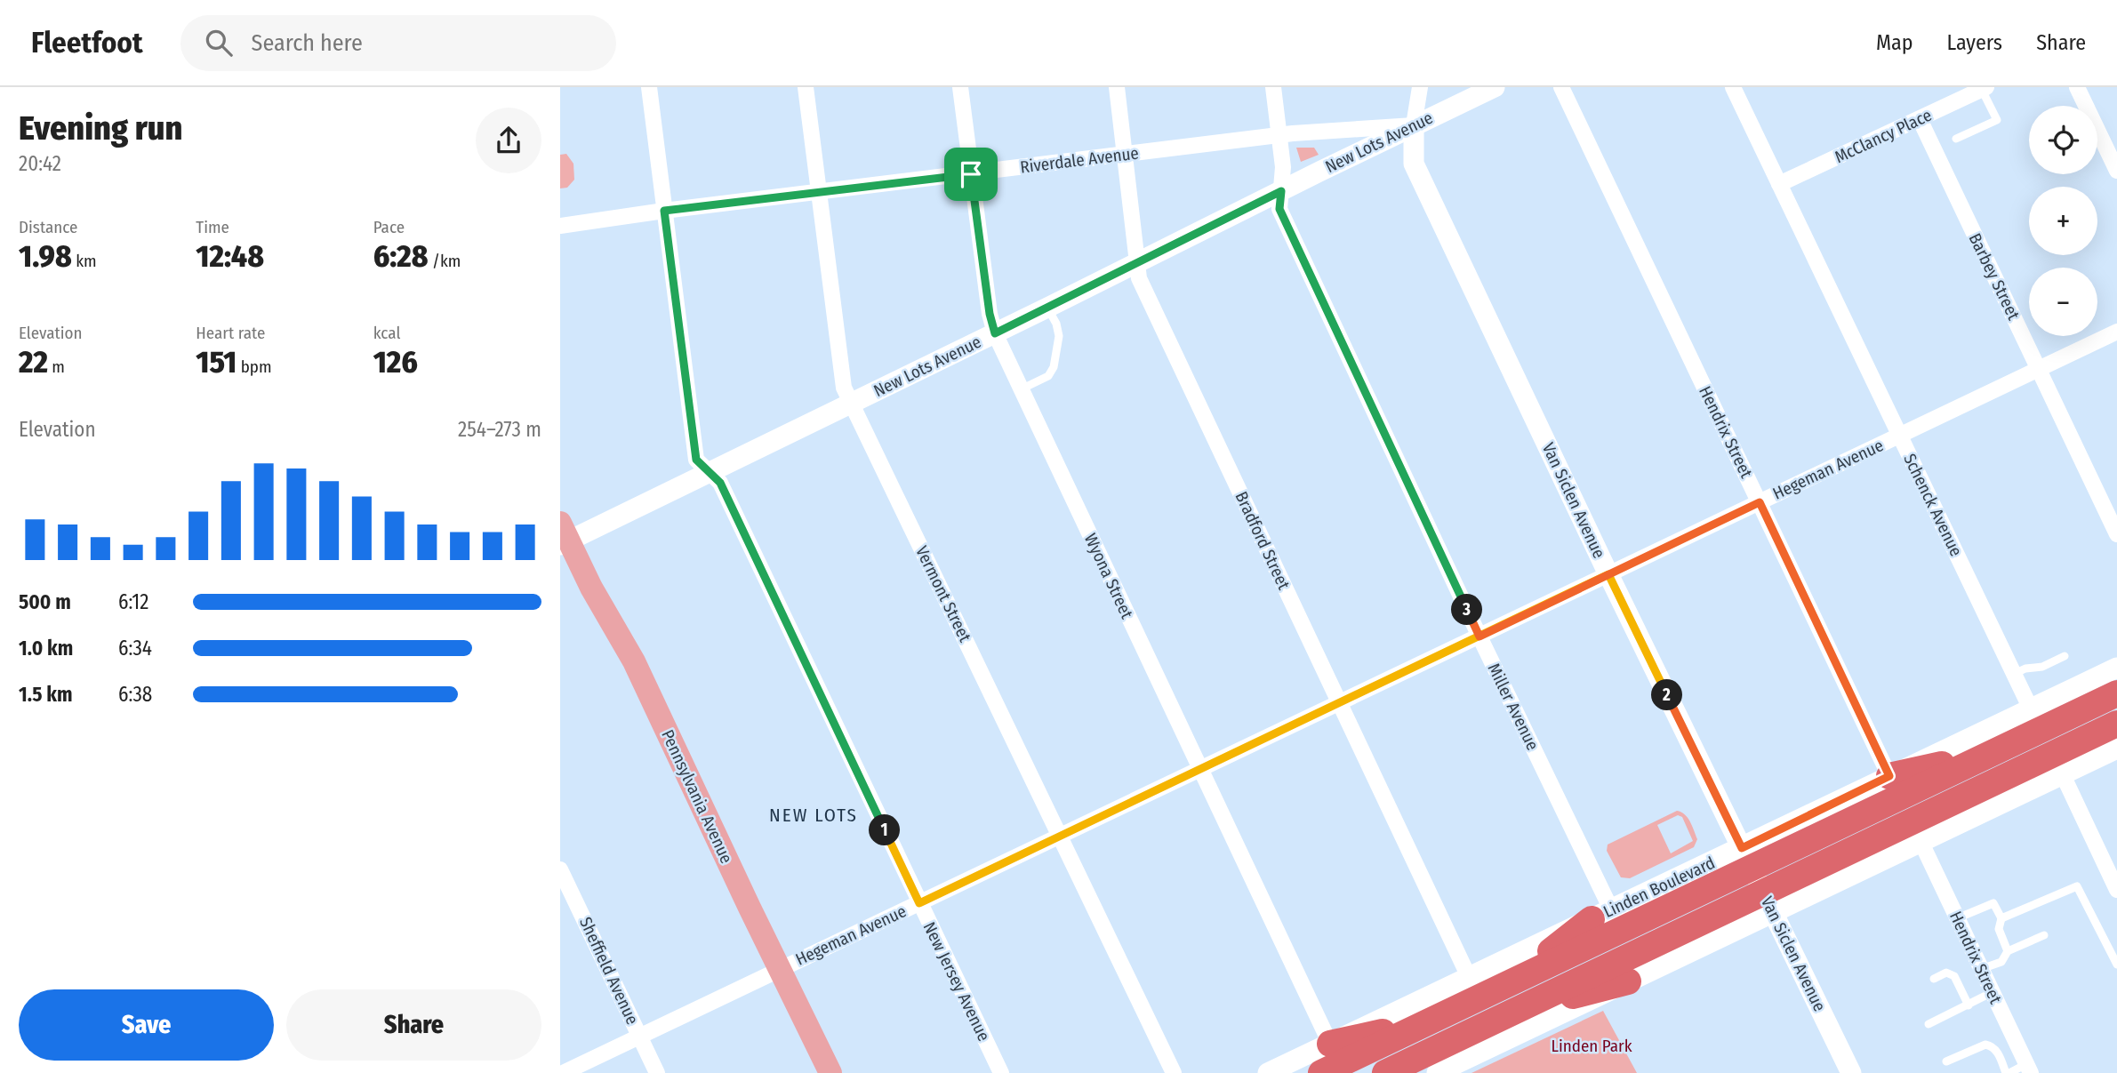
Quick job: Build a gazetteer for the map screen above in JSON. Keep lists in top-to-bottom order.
{
  "streets": {
    "highway": ["Linden Boulevard"],
    "main road": ["Pennsylvania Avenue"],
    "street": [
      "McClancy Place",
      "New Lots Avenue",
      "Riverdale Avenue",
      "Barbey Street",
      "Hendrix Street",
      "Hegeman Avenue",
      "Van Siclen Avenue",
      "Schenck Avenue",
      "Bradford Street",
      "Wyona Street",
      "Vermont Street",
      "Miller Avenue",
      "Sheffield Avenue",
      "New Jersey Avenue"
    ]
  },
  "crossings": [
    ["McClancy Place", "Barbey Street"],
    ["McClancy Place", "Schenck Avenue"],
    ["New Lots Avenue", "Riverdale Avenue"],
    ["New Lots Avenue", "Van Siclen Avenue"],
    ["New Lots Avenue", "Bradford Street"],
    ["New Lots Avenue", "Wyona Street"],
    ["New Lots Avenue", "Vermont Street"],
    ["New Lots Avenue", "Miller Avenue"],
    ["New Lots Avenue", "Pennsylvania Avenue"],
    ["New Lots Avenue", "New Jersey Avenue"],
    ["Riverdale Avenue", "Van Siclen Avenue"],
    ["Riverdale Avenue", "Bradford Street"],
    ["Riverdale Avenue", "Wyona Street"],
    ["Riverdale Avenue", "Vermont Street"],
    ["Riverdale Avenue", "Miller Avenue"],
    ["Riverdale Avenue", "New Jersey Avenue"],
    ["Barbey Street", "Hegeman Avenue"],
    ["Hendrix Street", "Hegeman Avenue"],
    ["Hendrix Street", "Linden Boulevard"],
    ["Hegeman Avenue", "Van Siclen Avenue"],
    ["Hegeman Avenue", "Schenck Avenue"],
    ["Hegeman Avenue", "Bradford Street"],
    ["Hegeman Avenue", "Wyona Street"],
    ["Hegeman Avenue", "Vermont Street"],
    ["Hegeman Avenue", "Miller Avenue"],
    ["Hegeman Avenue", "Pennsylvania Avenue"],
    ["Hegeman Avenue", "Sheffield Avenue"],
    ["Hegeman Avenue", "New Jersey Avenue"],
    ["Van Siclen Avenue", "Linden Boulevard"],
    ["Schenck Avenue", "Linden Boulevard"],
    ["Bradford Street", "Linden Boulevard"],
    ["Wyona Street", "Linden Boulevard"],
    ["Miller Avenue", "Linden Boulevard"]
  ],
  "districts": ["NEW LOTS"],
  "parks": ["Linden Park"],
  "page": {
    "header": "Fleetfoot",
    "search": "Search here",
    "nav": ["Map", "Layers", "Share"],
    "heading": ["Evening run", "20:42"],
    "map_buttons": ["+", "−"],
    "stats": [
      ["Distance", "1.98 km"],
      ["Time", "12:48"],
      ["Pace", "6:28 /km"],
      ["Elevation", "22 m"],
      ["Heart rate", "151 bpm"],
      ["kcal", "126"]
    ],
    "chart": ["Elevation", "254–273 m"],
    "list": [
      {
        "name": "500 m",
        "note": "6:12"
      },
      {
        "name": "1.0 km",
        "note": "6:34"
      },
      {
        "name": "1.5 km",
        "note": "6:38"
      }
    ],
    "pins": ["3", "2", "1"],
    "buttons": ["Save", "Share"]
  }
}
